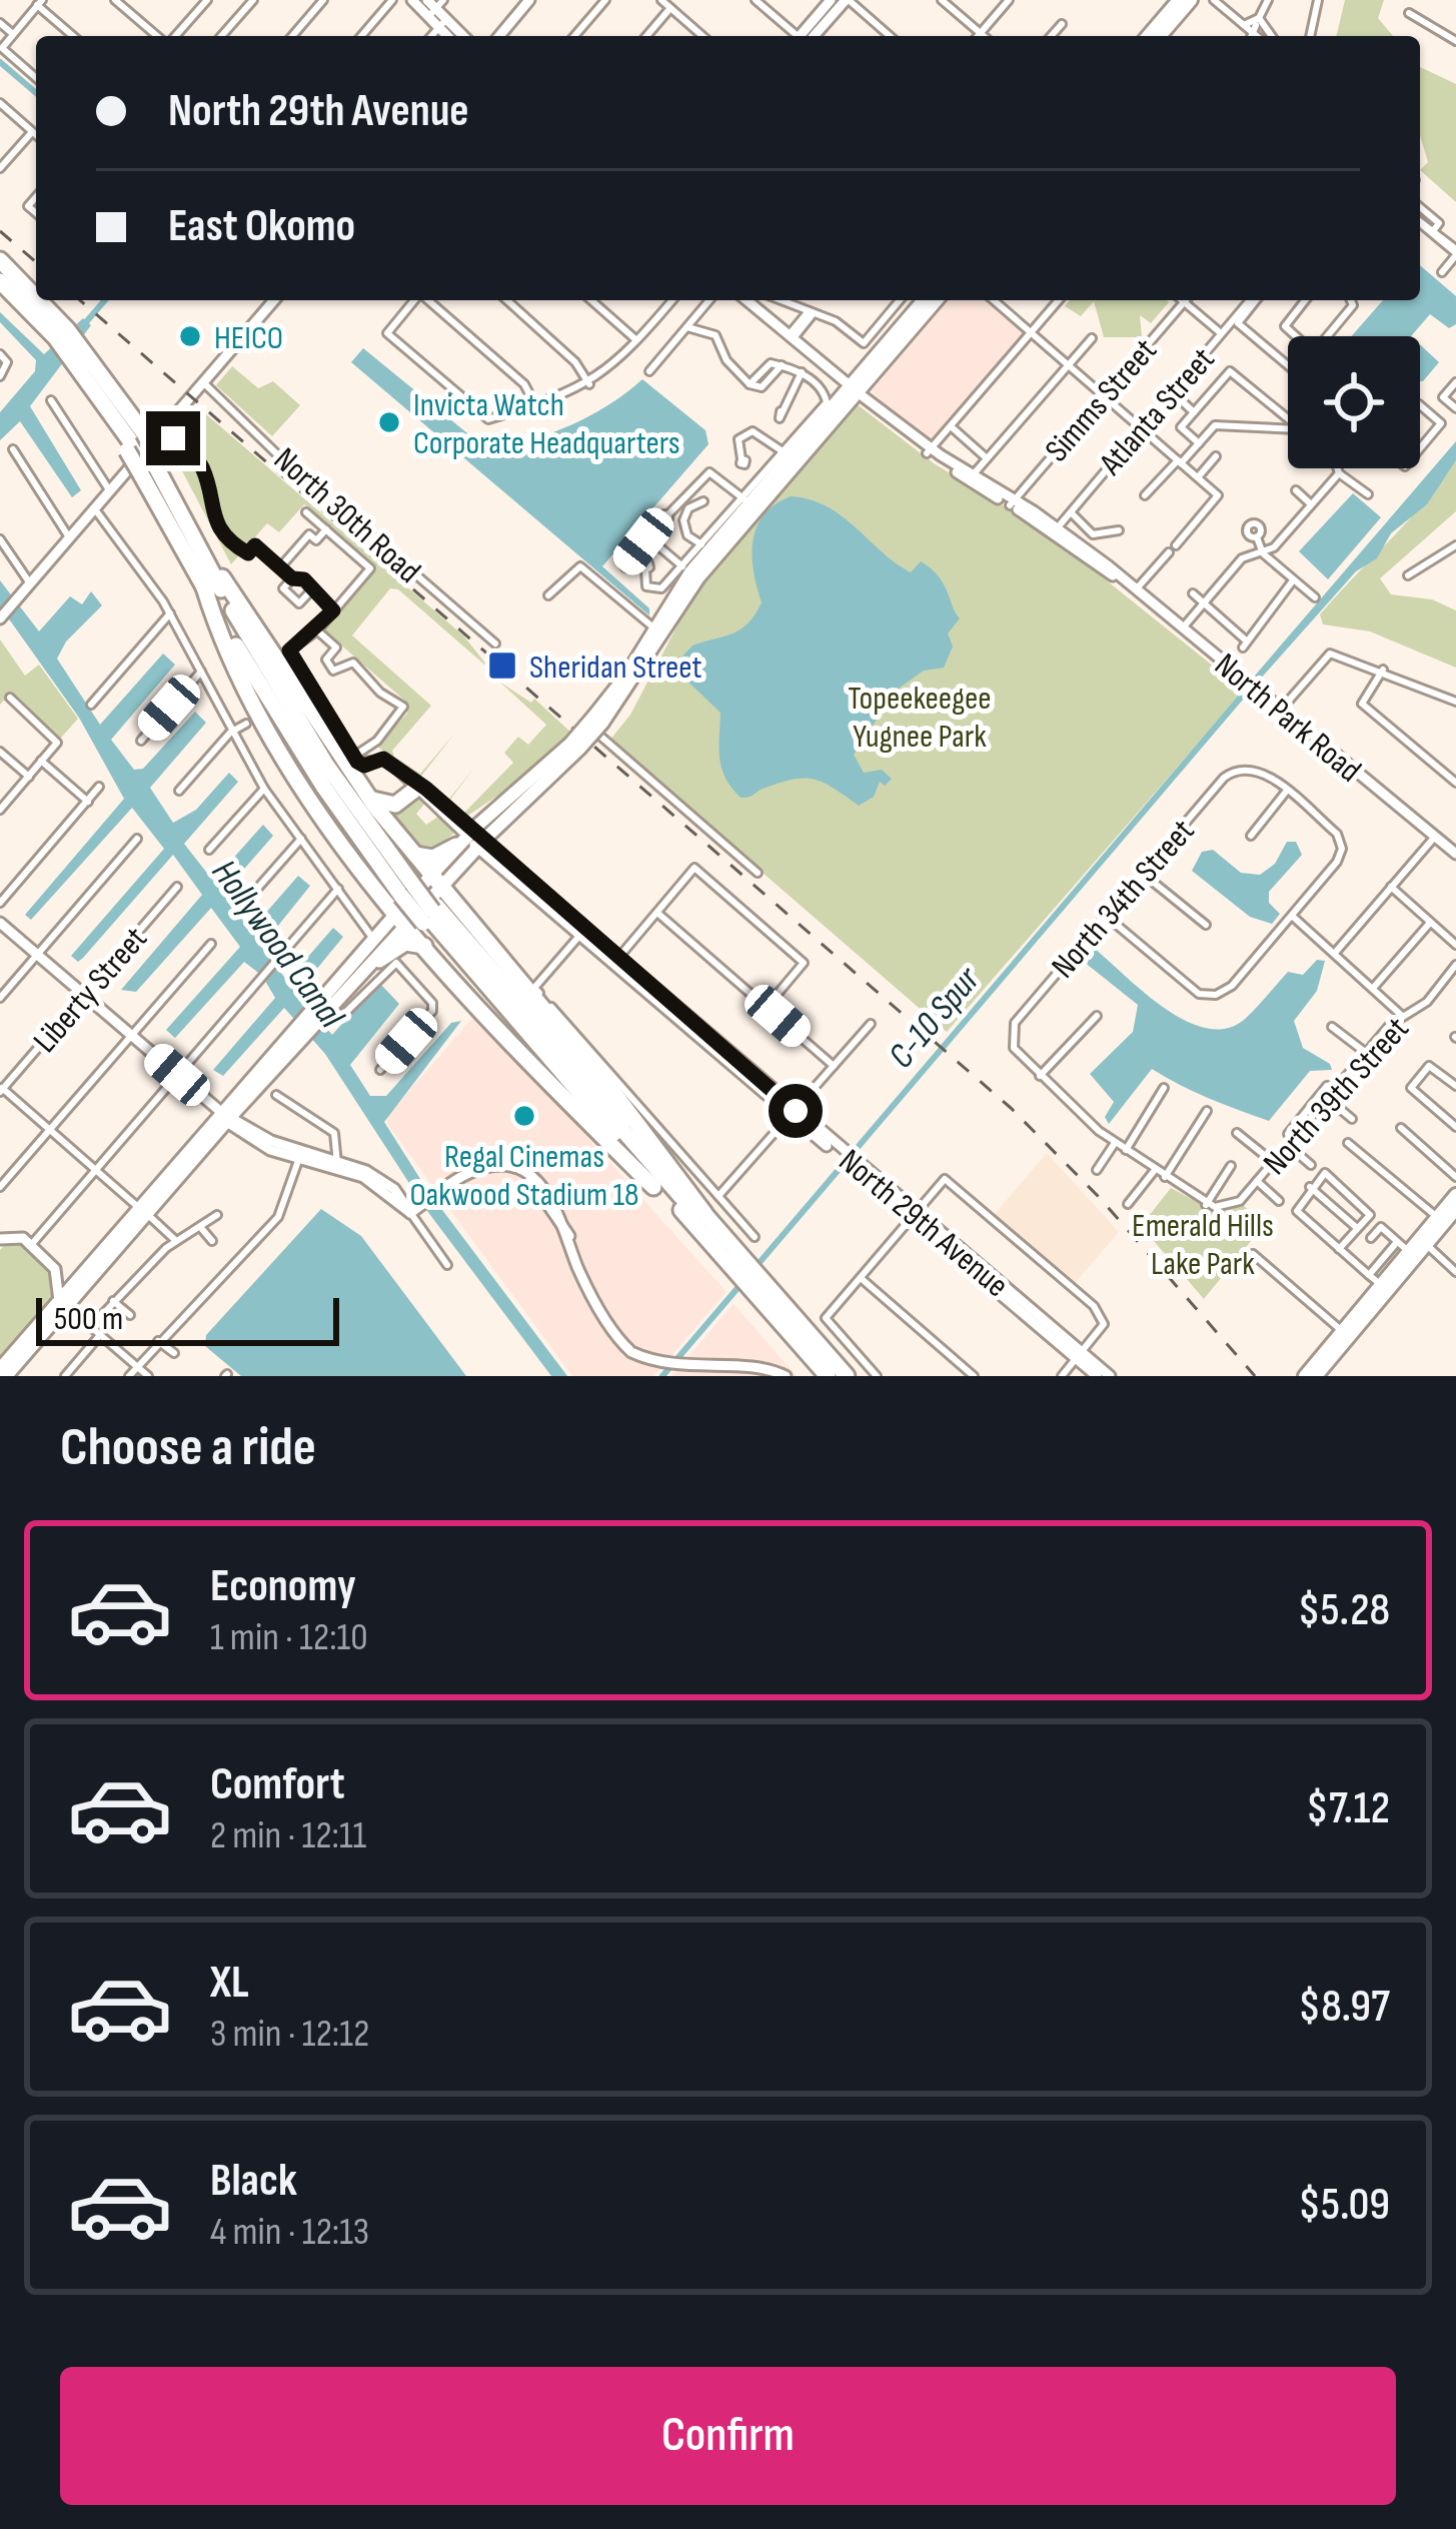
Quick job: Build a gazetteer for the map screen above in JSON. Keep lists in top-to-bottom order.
{
  "streets": {
    "street": [
      "Simms Street",
      "Atlanta Street",
      "North 30th Road",
      "North Park Road",
      "North 34th Street",
      "Liberty Street",
      "North 39th Street",
      "North 29th Avenue"
    ]
  },
  "crossings": [
    ["Simms Street", "North Park Road"],
    ["Atlanta Street", "North Park Road"]
  ],
  "water": ["Hollywood Canal", "C-10 Spur"],
  "parks": ["Topeekeegee Yugnee Park", "Emerald Hills Lake Park"],
  "places": {
    "other": ["HEICO", "Invicta Watch Corporate Headquarters", "Regal Cinemas Oakwood Stadium 18"],
    "transit": ["Sheridan Street"]
  },
  "scale_bar": "500 m",
  "page": {
    "banner": ["North 29th Avenue", "East Okomo"],
    "scale": "500 m",
    "heading": "Choose a ride",
    "list": [
      {
        "name": "Economy",
        "note": "1 min · 12:10",
        "value": "$5.28"
      },
      {
        "name": "Comfort",
        "note": "2 min · 12:11",
        "value": "$7.12"
      },
      {
        "name": "XL",
        "note": "3 min · 12:12",
        "value": "$8.97"
      },
      {
        "name": "Black",
        "note": "4 min · 12:13",
        "value": "$5.09"
      }
    ],
    "buttons": "Confirm"
  }
}
